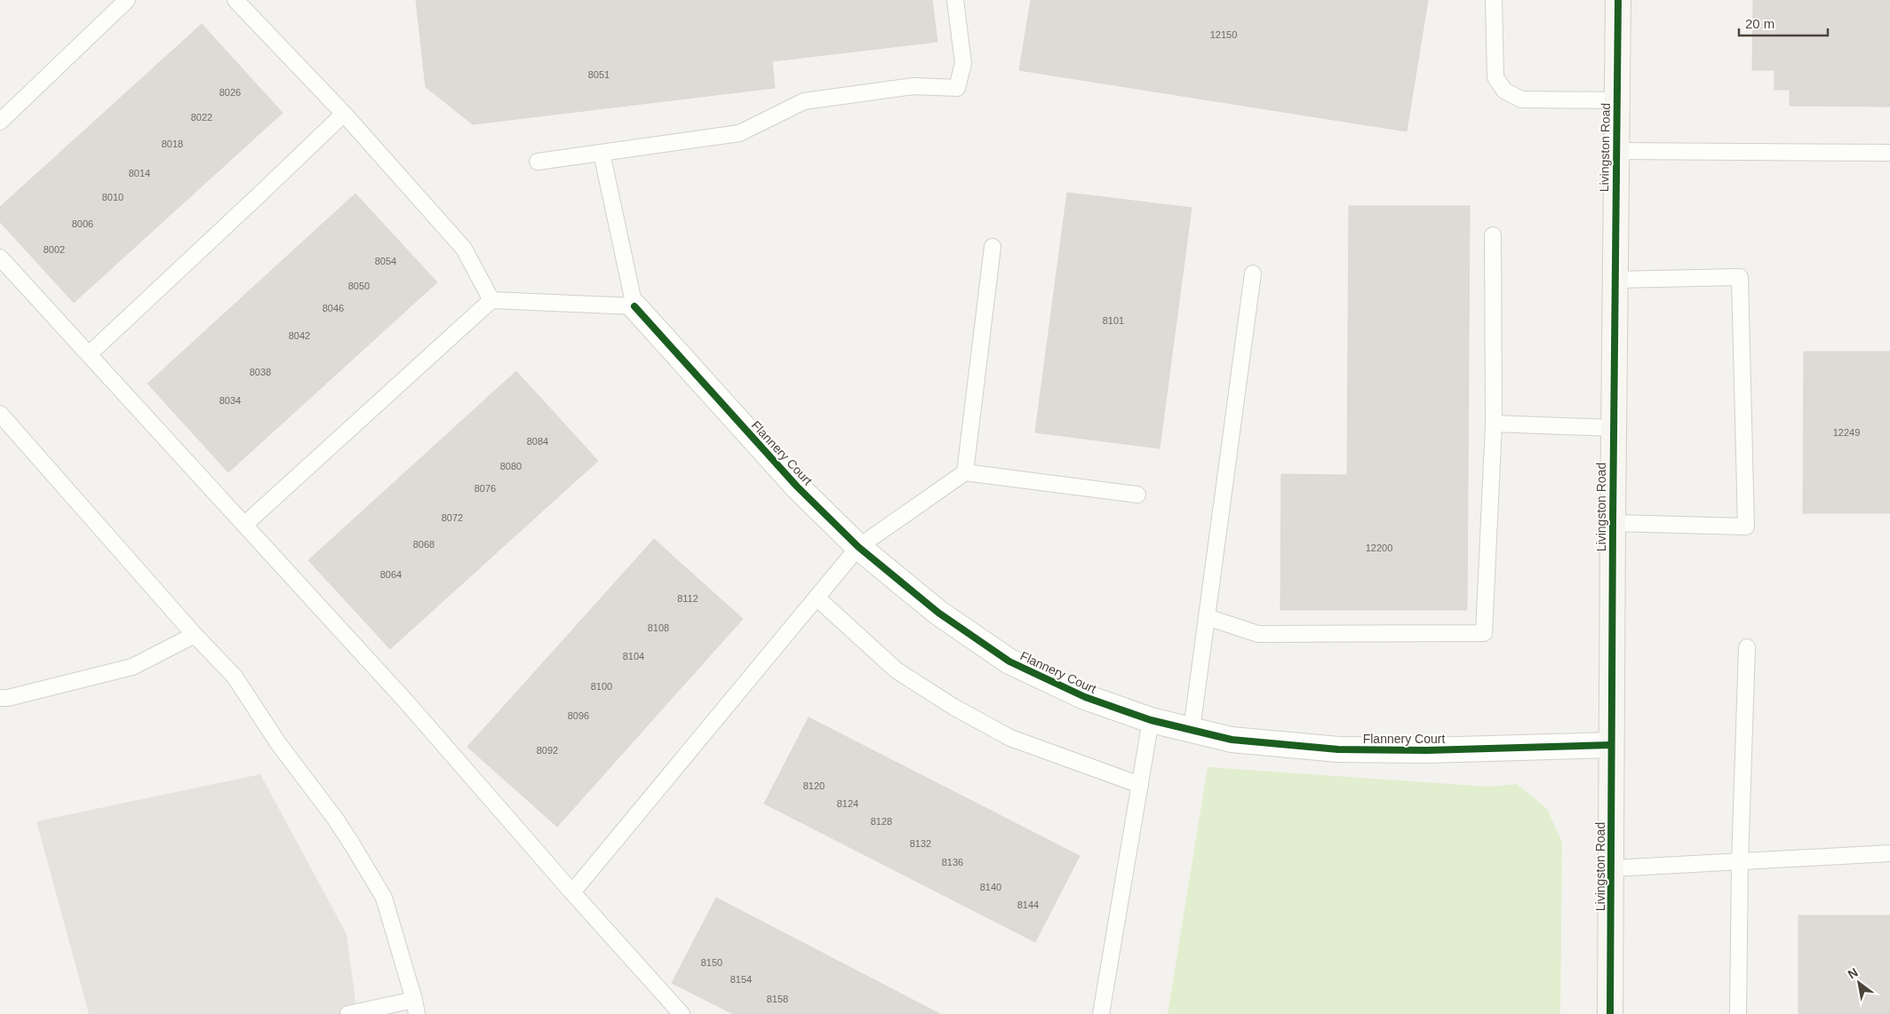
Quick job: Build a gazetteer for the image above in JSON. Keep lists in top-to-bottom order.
{
  "streets": {
    "street": ["Livingston Road", "Flannery Court"]
  },
  "crossings": [
    ["Livingston Road", "Flannery Court"]
  ],
  "house_numbers": [
    "12150",
    "8051",
    "8026",
    "8022",
    "8018",
    "8014",
    "8010",
    "8006",
    "8002",
    "8054",
    "8050",
    "8046",
    "8101",
    "8042",
    "8038",
    "8034",
    "12249",
    "8084",
    "8080",
    "8076",
    "8072",
    "8068",
    "12200",
    "8064",
    "8112",
    "8108",
    "8104",
    "8100",
    "8096",
    "8092",
    "8120",
    "8124",
    "8128",
    "8132",
    "8136",
    "8140",
    "8144",
    "8150",
    "8154",
    "8158"
  ],
  "scale_bar": "20 m",
  "north": "top left"
}
